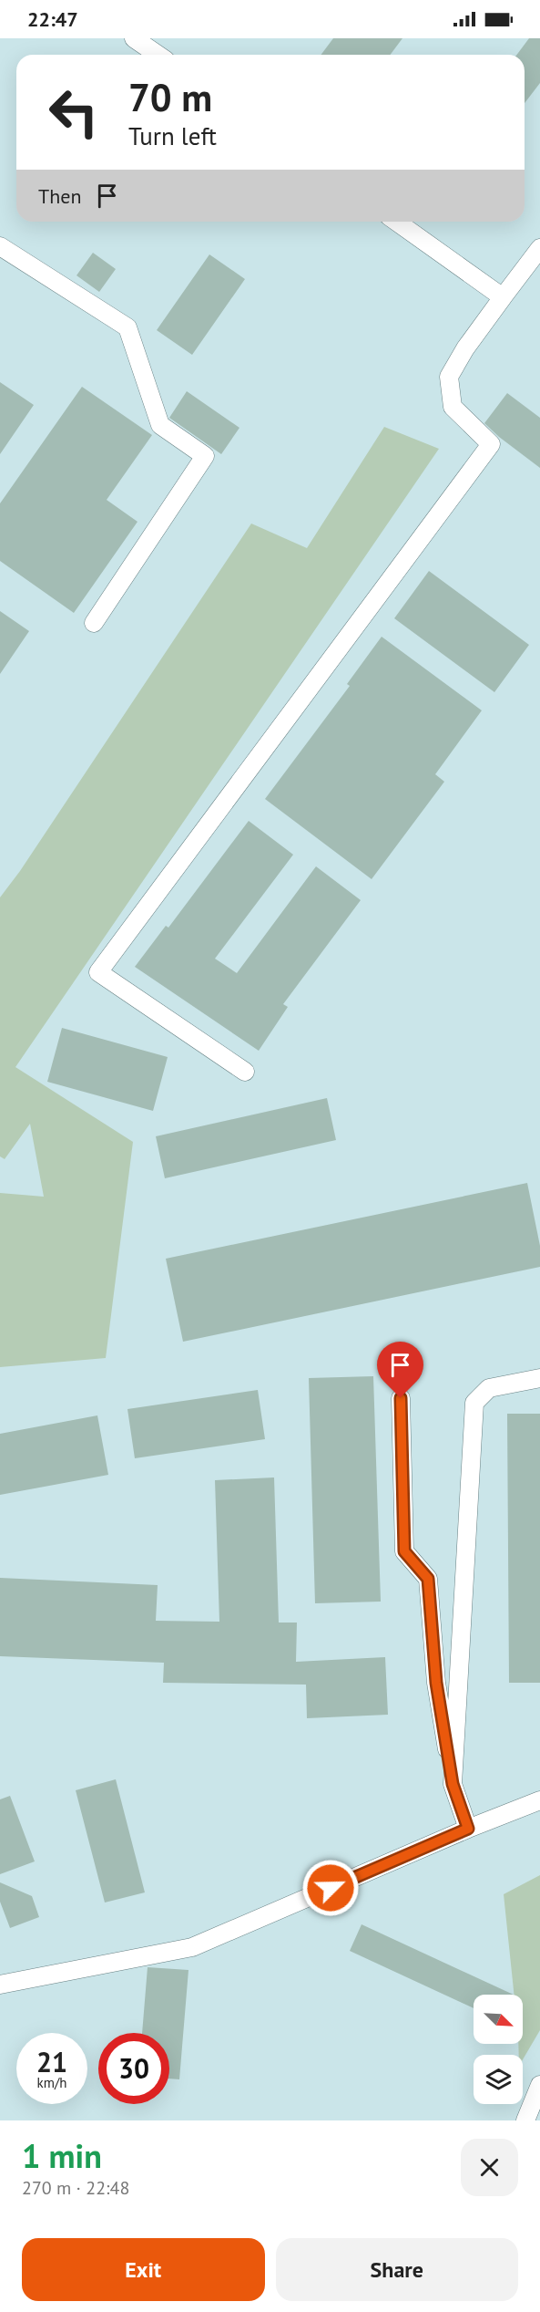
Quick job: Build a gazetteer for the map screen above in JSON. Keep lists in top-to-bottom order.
{
  "north": "bottom right",
  "page": {
    "status": "22:47",
    "turn": ["70 m", "Turn left"],
    "then": "Then",
    "speed": "21 km/h",
    "limit": "30",
    "heading": ["1 min", "270 m · 22:48"],
    "buttons": ["Exit", "Share"]
  }
}
